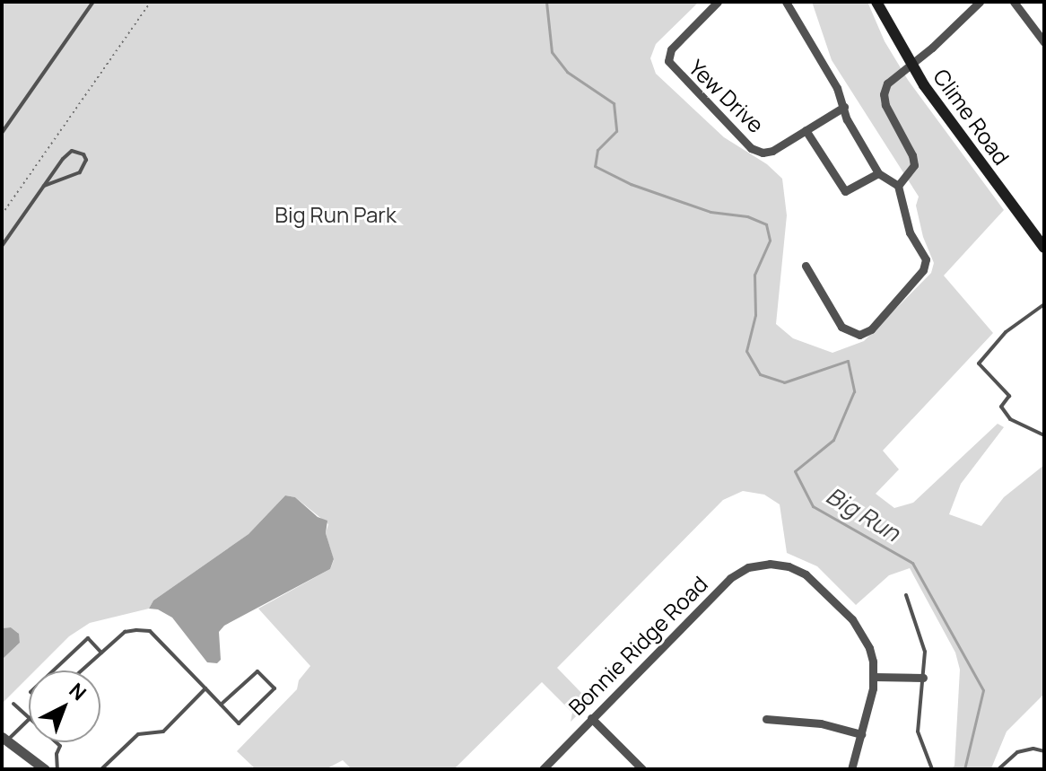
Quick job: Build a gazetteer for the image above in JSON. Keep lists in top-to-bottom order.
{
  "streets": {
    "main road": ["Clime Road"],
    "street": ["Yew Drive", "Bonnie Ridge Road"]
  },
  "water": ["Big Run"],
  "parks": ["Big Run Park"],
  "north": "top right"
}
